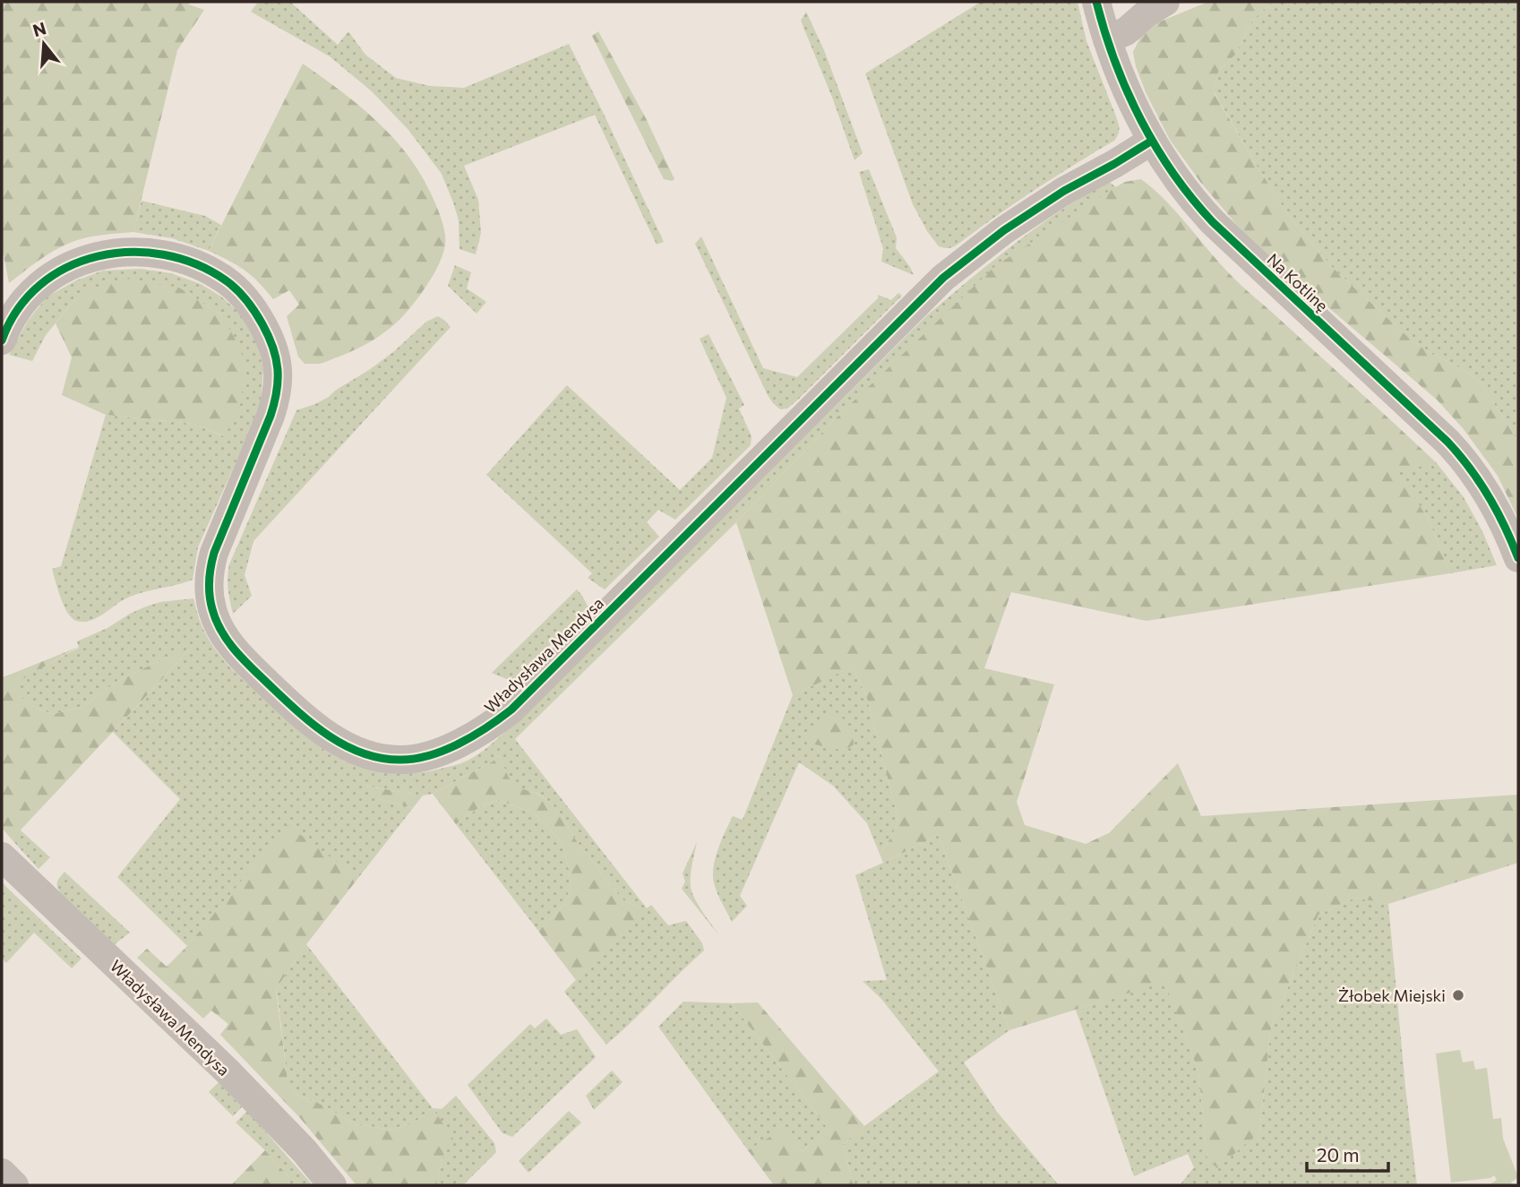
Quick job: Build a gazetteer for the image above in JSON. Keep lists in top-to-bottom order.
{
  "streets": {
    "street": ["Na Kotlinę", "Władysława Mendysa"]
  },
  "crossings": [
    ["Na Kotlinę", "Władysława Mendysa"]
  ],
  "places": ["Żłobek Miejski"],
  "scale_bar": "20 m",
  "north": "top"
}
